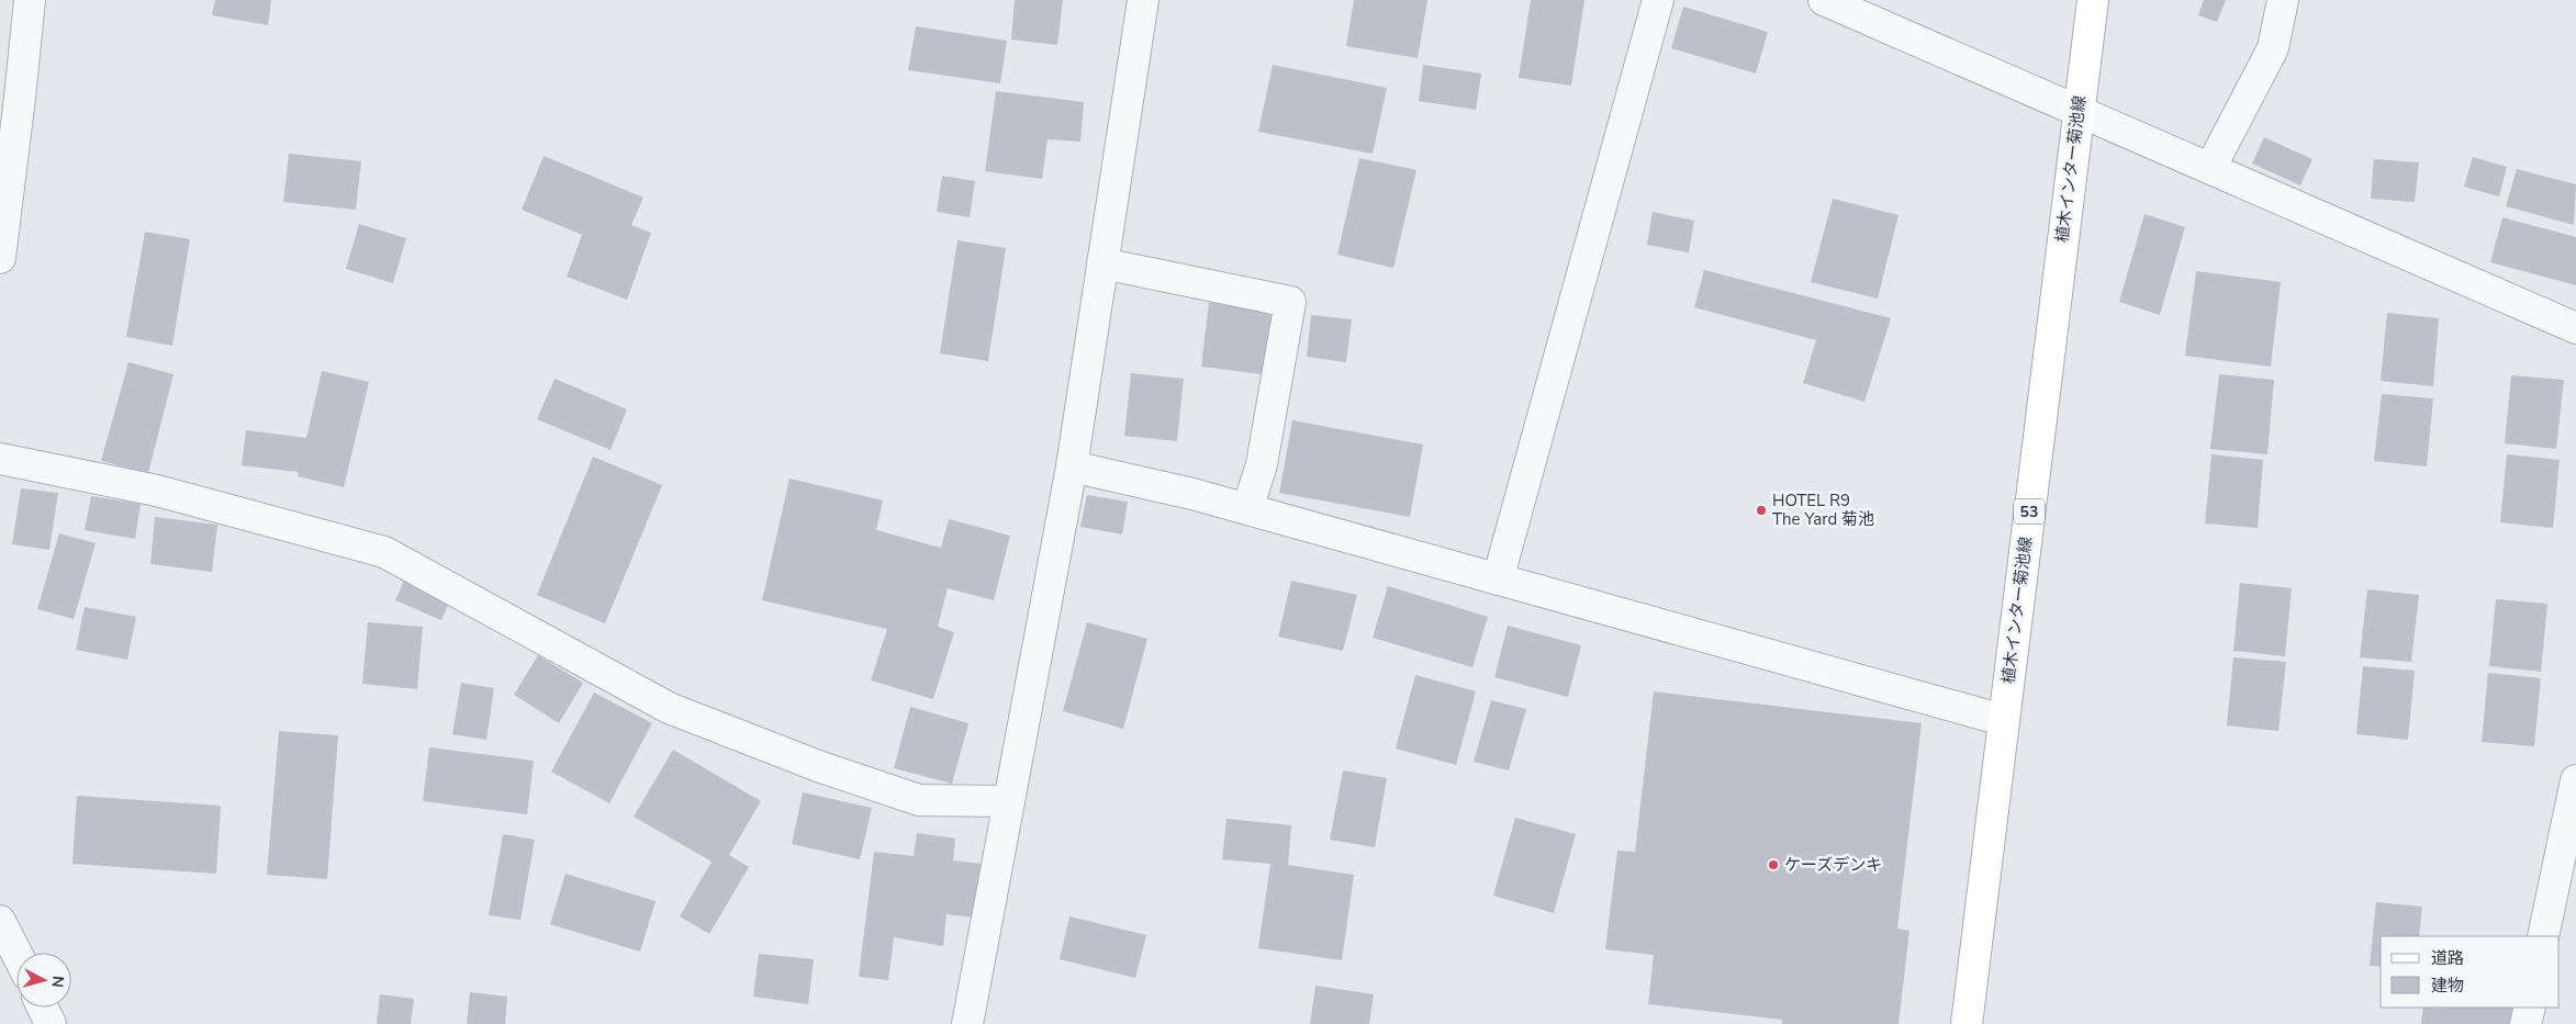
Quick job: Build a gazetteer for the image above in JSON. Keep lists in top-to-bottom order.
{
  "streets": {
    "main road": ["植木インター菊池線", "53"]
  },
  "places": ["HOTEL R9 The Yard 菊池", "ケーズデンキ"],
  "legend": ["道路", "建物"],
  "north": "right"
}
